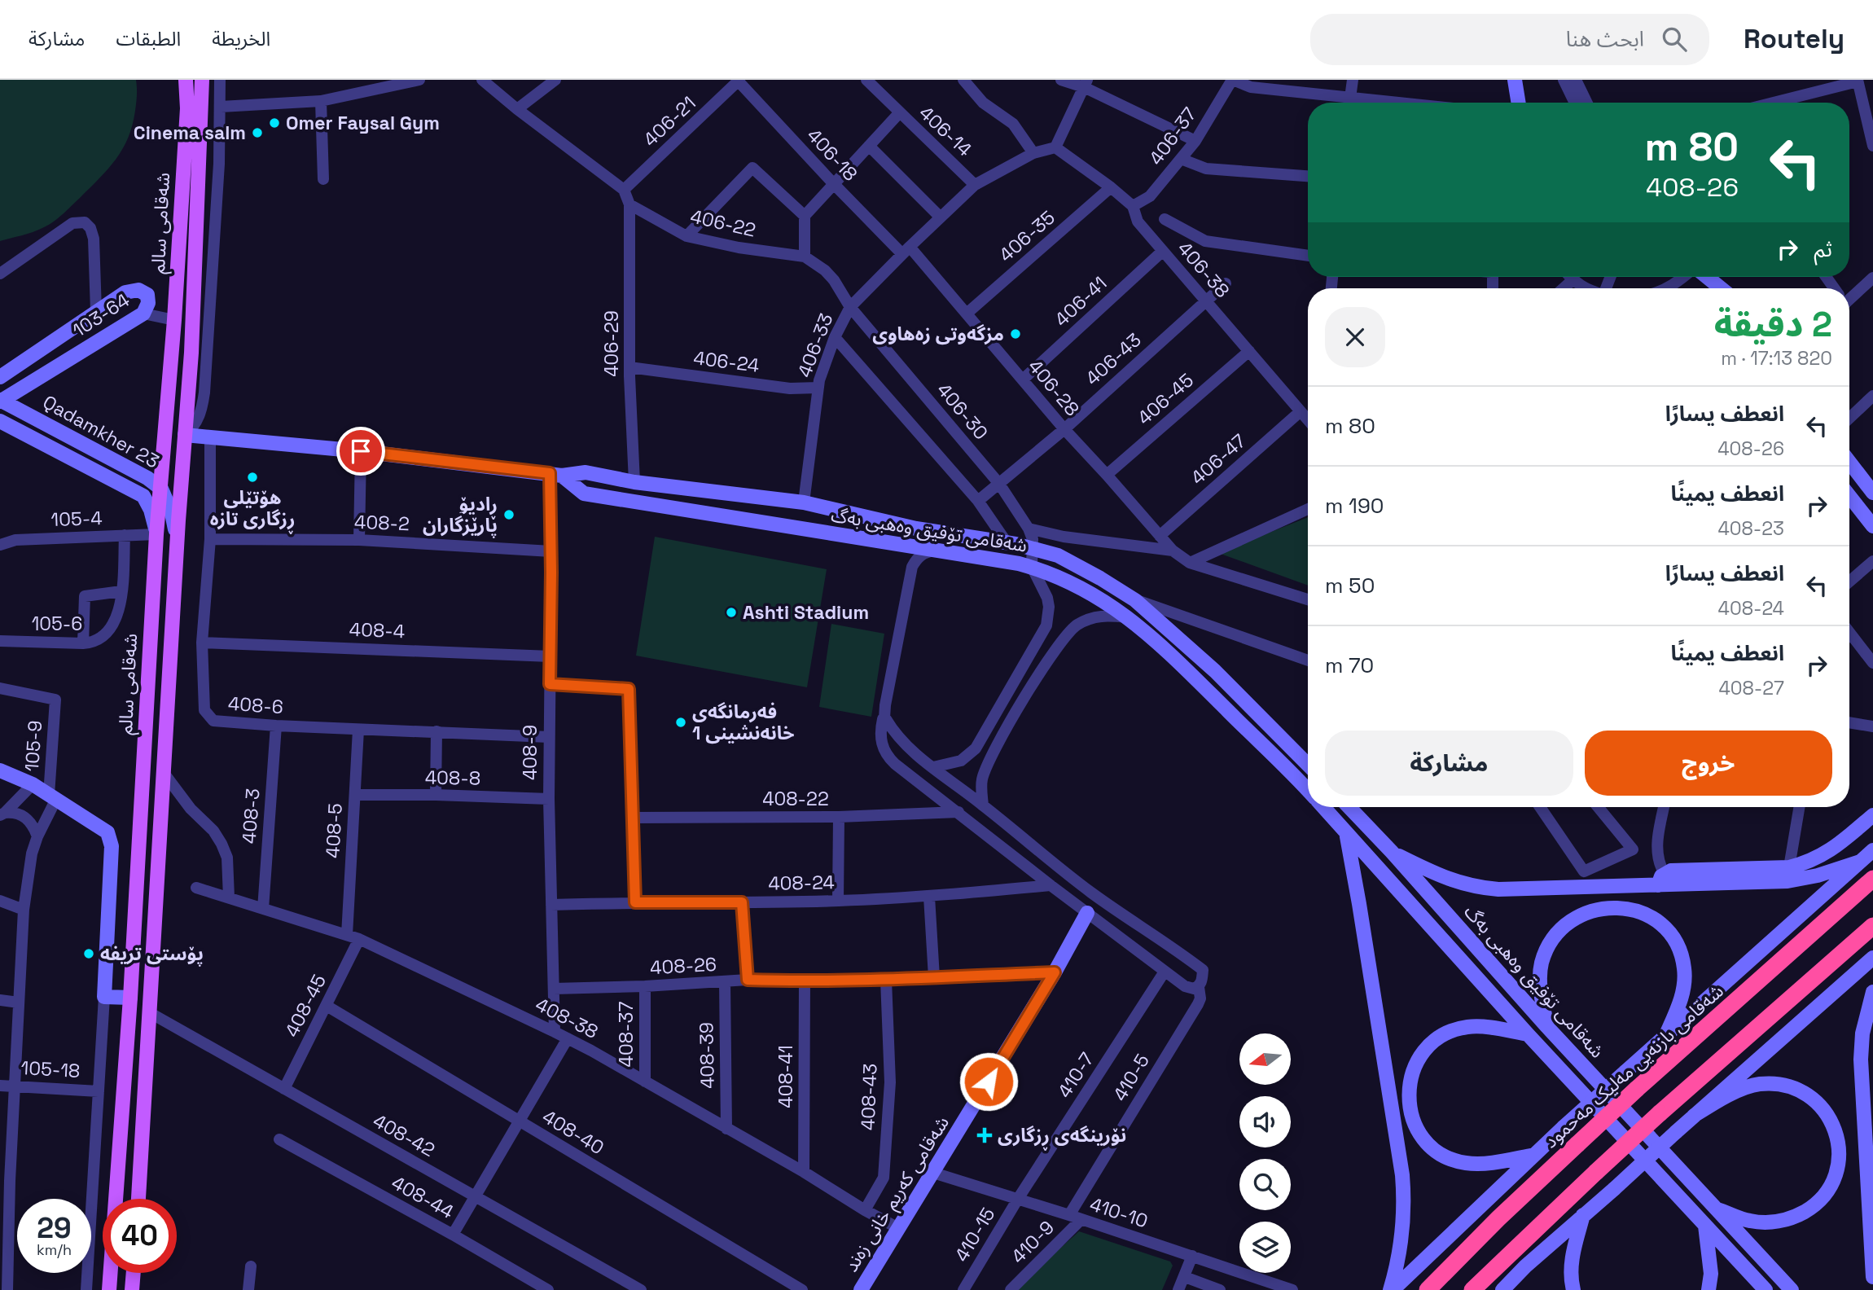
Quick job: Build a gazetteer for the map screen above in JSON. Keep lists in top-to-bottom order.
{
  "streets": {
    "highway": ["شەقامی بازنەیی مەلیک مەحمود"],
    "main road": [
      "شەقامی سالم",
      "103-64",
      "Qadamkher 23",
      "شەقامی تۆفیق وەهبی بەگ",
      "شەقامی کەریم خانی زەند"
    ],
    "street": [
      "406-21",
      "406-14",
      "406-37",
      "406-18",
      "406-22",
      "406-35",
      "406-38",
      "406-41",
      "406-29",
      "406-33",
      "406-43",
      "406-24",
      "406-28",
      "406-45",
      "406-30",
      "406-47",
      "105-4",
      "408-2",
      "105-6",
      "408-4",
      "408-6",
      "105-9",
      "408-9",
      "408-8",
      "408-22",
      "408-3",
      "408-5",
      "408-24",
      "408-26",
      "408-45",
      "408-38",
      "408-37",
      "408-39",
      "105-18",
      "410-7",
      "408-41",
      "410-5",
      "408-43",
      "408-40",
      "408-42",
      "408-44",
      "410-10",
      "410-15",
      "410-9"
    ]
  },
  "crossings": [
    ["406-21", "406-18"],
    ["406-14", "406-33"],
    ["406-37", "406-38"],
    ["406-18", "406-33"],
    ["406-18", "406-28"],
    ["شەقامی سالم", "Qadamkher 23"],
    ["شەقامی سالم", "105-4"],
    ["شەقامی سالم", "شەقامی تۆفیق وەهبی بەگ"],
    ["شەقامی سالم", "408-42"],
    ["406-22", "406-29"],
    ["406-22", "406-33"],
    ["406-22", "406-30"],
    ["406-35", "406-38"],
    ["406-35", "406-28"],
    ["406-38", "406-41"],
    ["406-38", "406-33"],
    ["406-38", "406-43"],
    ["406-38", "406-45"],
    ["406-38", "406-47"],
    ["406-41", "406-28"],
    ["103-64", "Qadamkher 23"],
    ["406-29", "406-24"],
    ["406-29", "شەقامی تۆفیق وەهبی بەگ"],
    ["406-33", "406-24"],
    ["406-33", "406-28"],
    ["406-33", "406-30"],
    ["406-33", "شەقامی تۆفیق وەهبی بەگ"],
    ["406-43", "406-28"],
    ["406-43", "406-30"],
    ["406-28", "406-45"],
    ["406-28", "406-47"],
    ["406-30", "شەقامی تۆفیق وەهبی بەگ"],
    ["Qadamkher 23", "105-4"],
    ["408-2", "408-6"],
    ["408-2", "408-9"],
    ["شەقامی تۆفیق وەهبی بەگ", "408-6"],
    ["شەقامی تۆفیق وەهبی بەگ", "408-9"],
    ["408-4", "408-6"],
    ["408-4", "408-9"],
    ["408-6", "408-9"],
    ["408-6", "408-3"],
    ["408-6", "408-5"],
    ["408-9", "408-8"],
    ["408-9", "408-24"],
    ["408-9", "408-26"],
    ["408-9", "408-38"],
    ["408-8", "408-5"],
    ["408-3", "408-38"],
    ["408-5", "408-38"],
    ["408-26", "408-37"],
    ["408-26", "408-39"],
    ["408-26", "408-41"],
    ["408-26", "408-43"],
    ["408-26", "شەقامی کەریم خانی زەند"],
    ["408-45", "408-38"],
    ["408-45", "408-40"],
    ["408-45", "408-42"],
    ["408-38", "408-37"],
    ["408-38", "408-39"],
    ["408-38", "408-41"],
    ["408-38", "408-43"],
    ["408-38", "شەقامی کەریم خانی زەند"],
    ["410-7", "410-10"],
    ["410-7", "410-15"],
    ["410-5", "410-10"],
    ["410-5", "410-9"],
    ["شەقامی کەریم خانی زەند", "410-10"],
    ["410-10", "410-15"],
    ["410-10", "410-9"]
  ],
  "places": {
    "other": [
      "Omer Faysal Gym",
      "Cinema salm",
      "مزگەوتی زەهاوی",
      "هۆتێلی ڕزگاری تازە",
      "ڕادیۆ پارێزگاران",
      "Ashti Stadium",
      "فەرمانگەی خانەنشینی 1",
      "پۆستی تریفە"
    ],
    "health": ["نۆرینگەی ڕزگاری"]
  },
  "north": "left",
  "page": {
    "header": "Routely",
    "search": "ابحث هنا",
    "nav": ["الخريطة", "الطبقات", "مشاركة"],
    "turn": ["80 m", "408-26"],
    "then": "ثم",
    "heading": ["2 دقيقة", "820 m · 17:13"],
    "list": [
      {
        "name": "انعطف يسارًا",
        "note": "408-26",
        "value": "80 m"
      },
      {
        "name": "انعطف يمينًا",
        "note": "408-23",
        "value": "190 m"
      },
      {
        "name": "انعطف يسارًا",
        "note": "408-24",
        "value": "50 m"
      },
      {
        "name": "انعطف يمينًا",
        "note": "408-27",
        "value": "70 m"
      }
    ],
    "buttons": ["خروج", "مشاركة"],
    "speed": "29 km/h",
    "limit": "40"
  }
}
